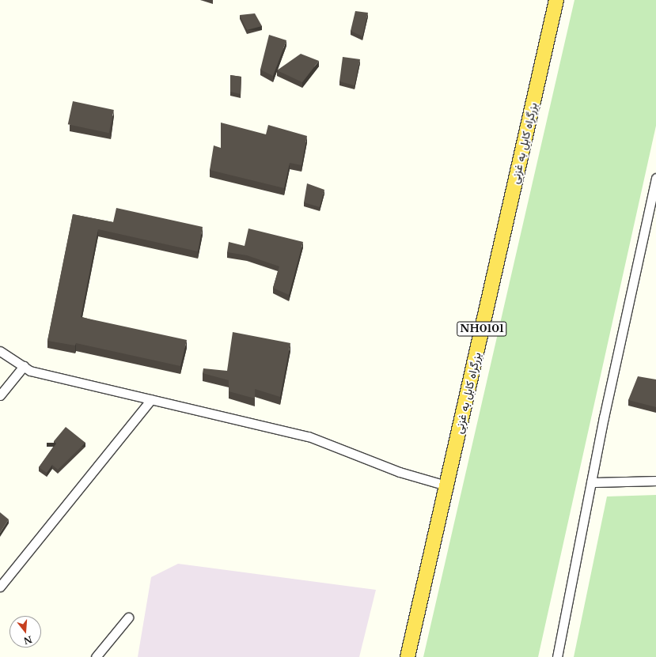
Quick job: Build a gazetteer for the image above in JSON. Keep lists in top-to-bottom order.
{
  "streets": {
    "highway": ["بزرگراه کابل به غزنی", "NH0101"]
  },
  "north": "bottom"
}
